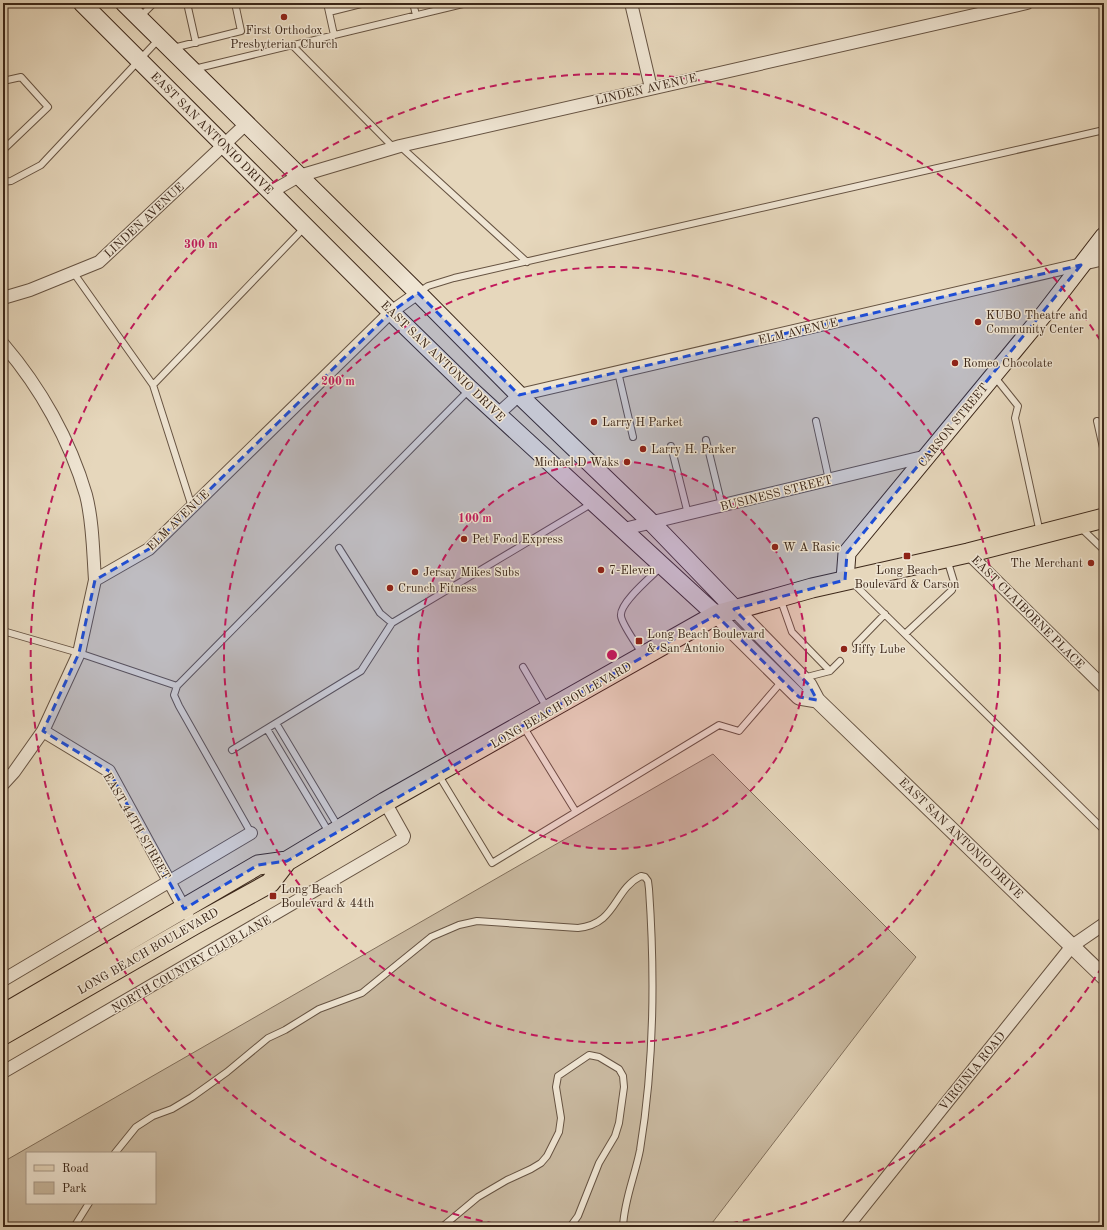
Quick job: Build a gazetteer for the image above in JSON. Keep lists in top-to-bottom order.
{
  "streets": {
    "main road": ["EAST SAN ANTONIO DRIVE", "CARSON STREET", "LONG BEACH BOULEVARD"],
    "street": [
      "LINDEN AVENUE",
      "ELM AVENUE",
      "BUSINESS STREET",
      "EAST CLAIBORNE PLACE",
      "EAST 44TH STREET",
      "NORTH COUNTRY CLUB LANE",
      "VIRGINIA ROAD"
    ]
  },
  "crossings": [
    ["LINDEN AVENUE", "EAST SAN ANTONIO DRIVE"],
    ["EAST SAN ANTONIO DRIVE", "ELM AVENUE"],
    ["EAST SAN ANTONIO DRIVE", "BUSINESS STREET"],
    ["EAST SAN ANTONIO DRIVE", "LONG BEACH BOULEVARD"],
    ["EAST SAN ANTONIO DRIVE", "VIRGINIA ROAD"],
    ["ELM AVENUE", "CARSON STREET"],
    ["CARSON STREET", "BUSINESS STREET"],
    ["CARSON STREET", "LONG BEACH BOULEVARD"],
    ["EAST CLAIBORNE PLACE", "LONG BEACH BOULEVARD"],
    ["LONG BEACH BOULEVARD", "EAST 44TH STREET"],
    ["LONG BEACH BOULEVARD", "NORTH COUNTRY CLUB LANE"]
  ],
  "places": {
    "other": [
      "First Orthodox Presbyterian Church",
      "KUBO Theatre and Community Center",
      "Romeo Chocolate",
      "Larry H Parket",
      "Larry H. Parker",
      "Michael D Waks",
      "Pet Food Express",
      "W A Rasic",
      "The Merchant",
      "7-Eleven",
      "Jersay Mikes Subs",
      "Crunch Fitness",
      "Jiffy Lube"
    ],
    "transit": ["Long Beach Boulevard & Carson", "Long Beach Boulevard & San Antonio", "Long Beach Boulevard & 44th"]
  },
  "legend": ["Road", "Park"],
  "rings": ["300 m", "200 m", "100 m"]
}
